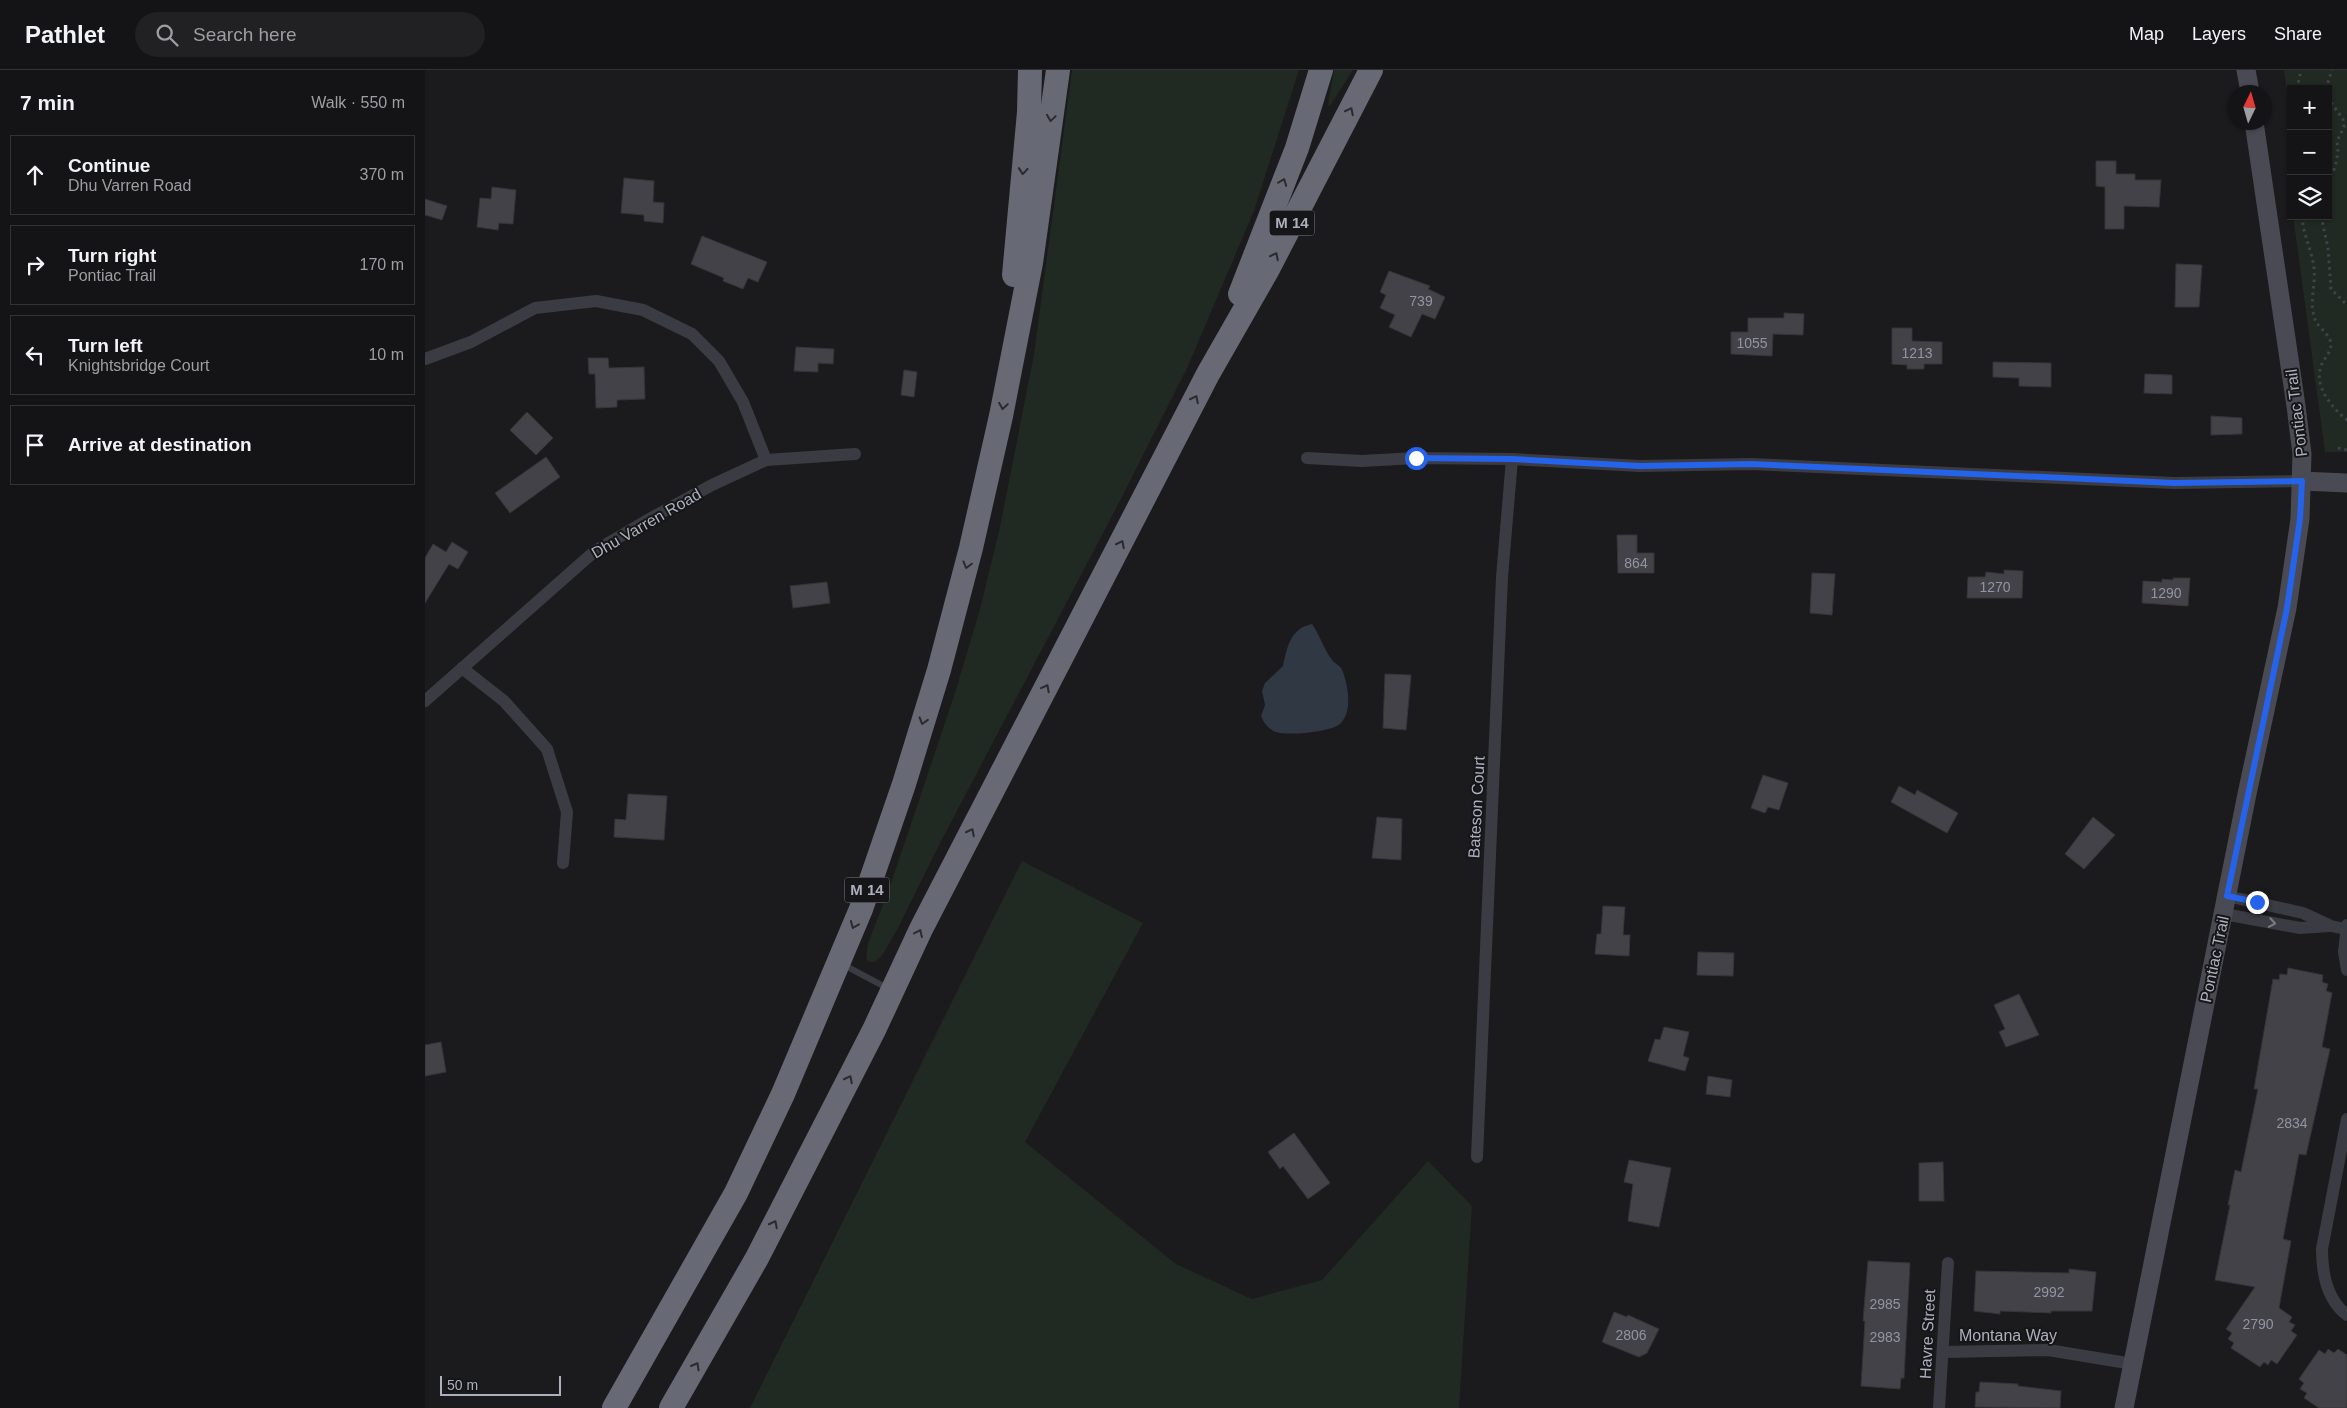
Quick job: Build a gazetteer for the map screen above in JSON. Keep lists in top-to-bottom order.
{
  "streets": {
    "highway": ["M 14"],
    "main road": ["Pontiac Trail"],
    "street": [
      "Dhu Varren Road",
      "Bateson Court",
      "Havre Street",
      "Montana Way"
    ]
  },
  "crossings": [
    ["Pontiac Trail", "Montana Way"],
    ["Havre Street", "Montana Way"]
  ],
  "house_numbers": [
    "739",
    "1055",
    "1213",
    "864",
    "1270",
    "1290",
    "2834",
    "2992",
    "2985",
    "2790",
    "2806",
    "2983"
  ],
  "scale_bar": "50 m",
  "north": "top",
  "page": {
    "header": "Pathlet",
    "search": "Search here",
    "nav": ["Map", "Layers", "Share"],
    "heading": ["7 min", "Walk · 550 m"],
    "map_buttons": ["+", "−"],
    "list": [
      ["Continue", "Dhu Varren Road", "370 m"],
      ["Turn right", "Pontiac Trail", "170 m"],
      ["Turn left", "Knightsbridge Court", "10 m"],
      "Arrive at destination"
    ],
    "scale": "50 m"
  }
}
